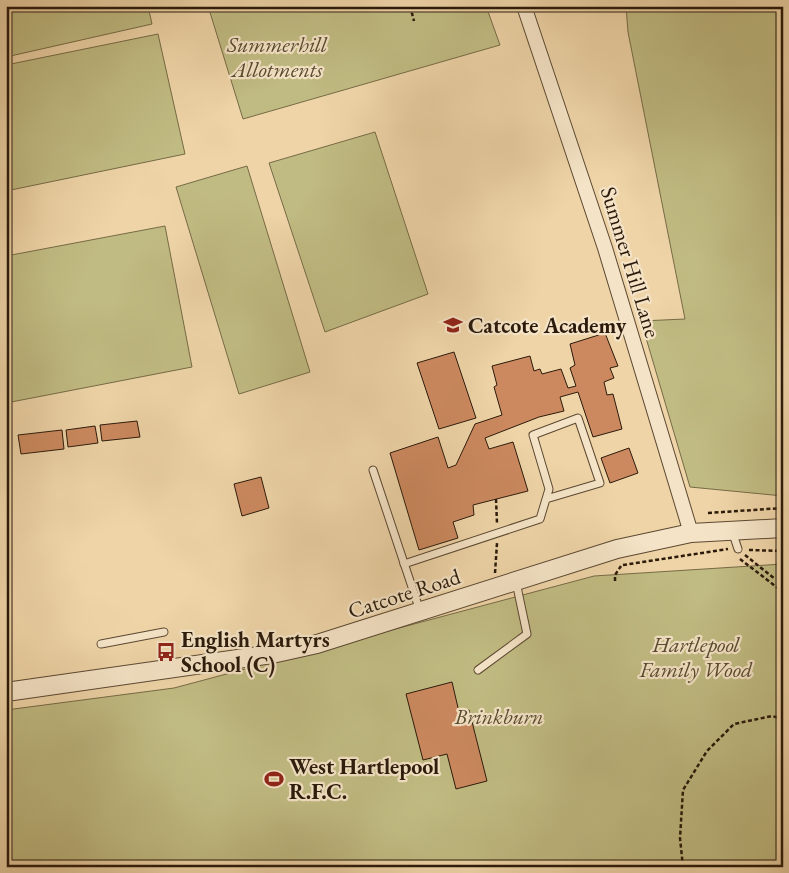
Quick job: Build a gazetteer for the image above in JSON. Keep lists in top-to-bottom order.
{
  "streets": {
    "street": ["Summer Hill Lane", "Catcote Road"]
  },
  "crossings": [
    ["Summer Hill Lane", "Catcote Road"]
  ],
  "parks": ["Summerhill Allotments", "Hartlepool Family Wood", "Brinkburn"],
  "places": {
    "school or university": ["Catcote Academy"],
    "bus stop": ["English Martyrs School (C)"],
    "sports": ["West Hartlepool R.F.C."]
  }
}
